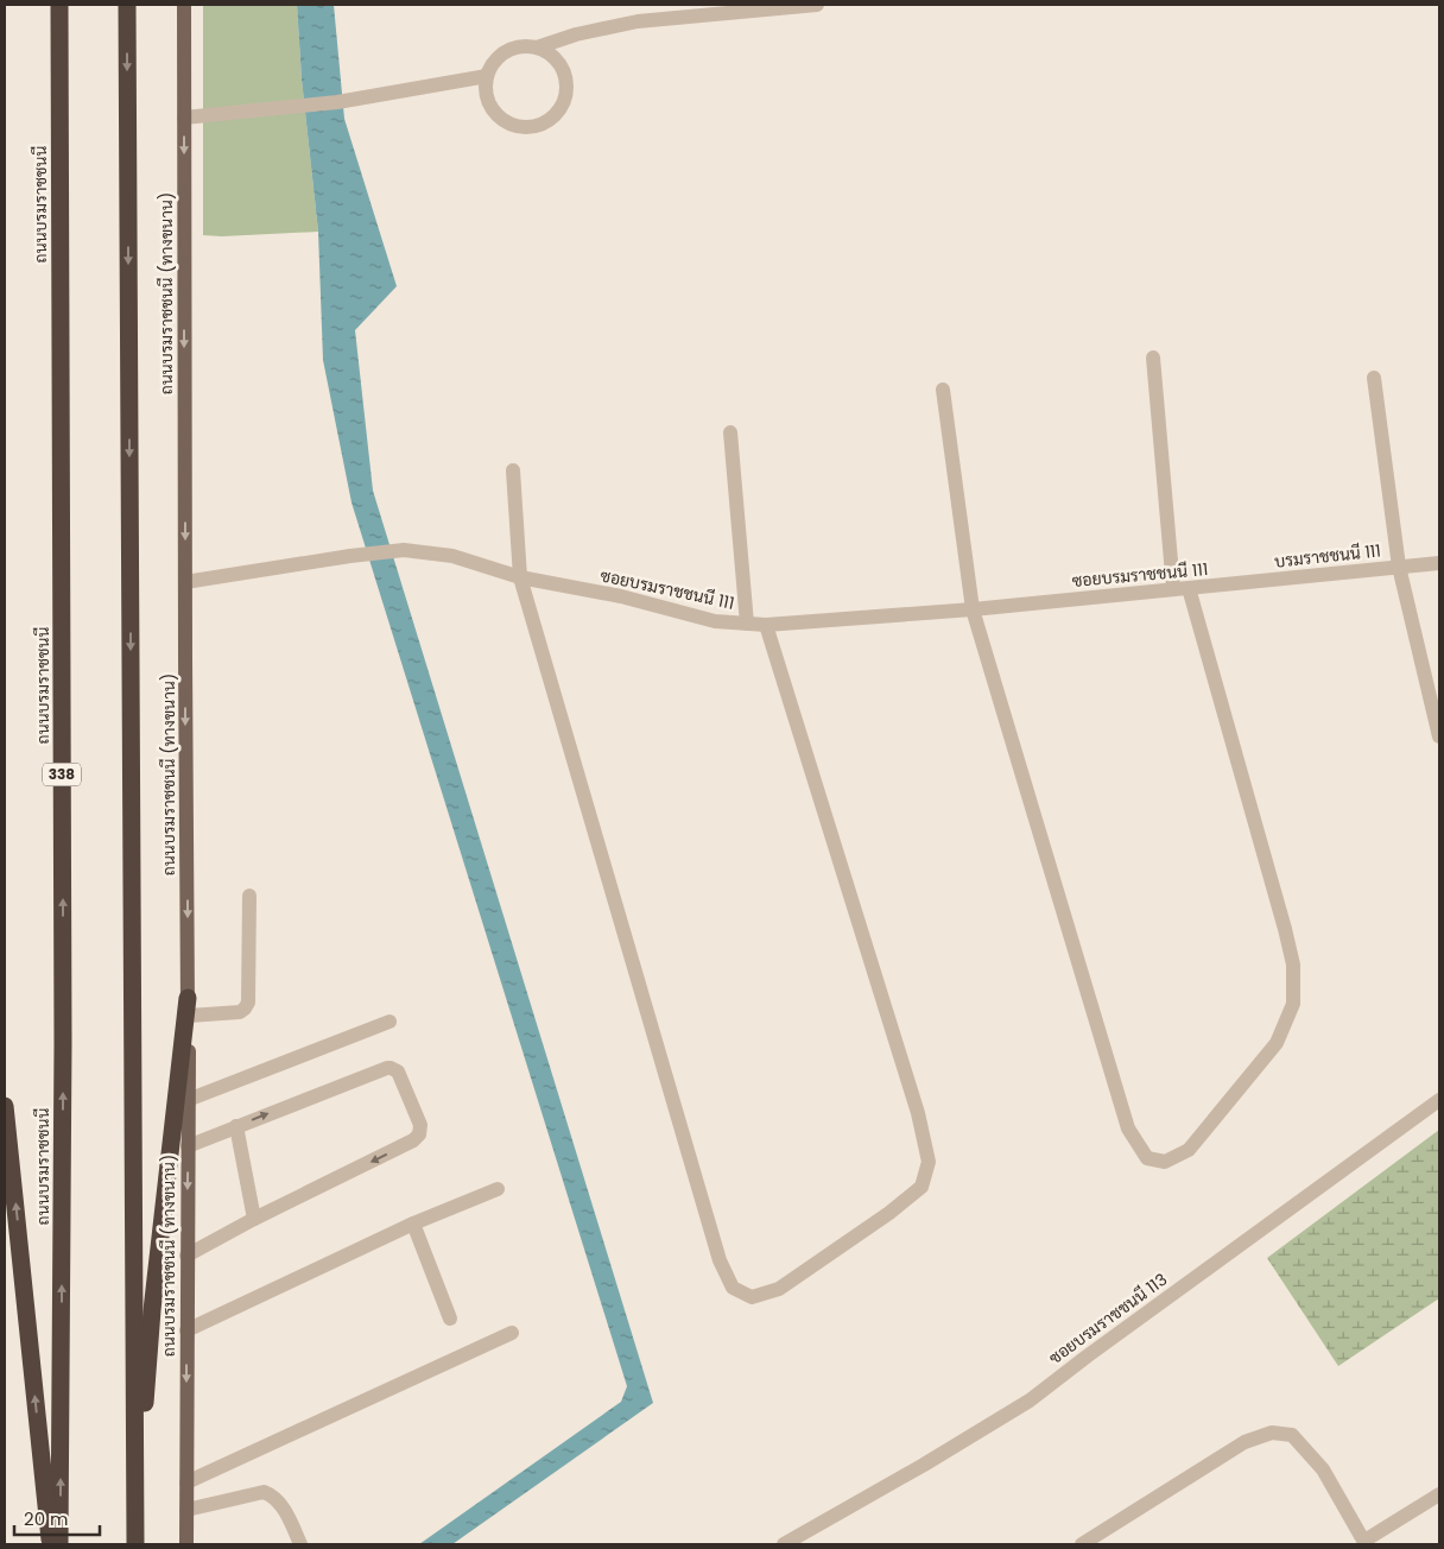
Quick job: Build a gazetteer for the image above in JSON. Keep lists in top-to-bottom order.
{
  "streets": {
    "highway": ["ถนนบรมราชชนนี", "338"],
    "main road": ["ถนนบรมราชชนนี (ทางขนาน)"],
    "street": ["บรมราชชนนี 111", "ซอยบรมราชชนนี 111", "ซอยบรมราชชนนี 113"]
  },
  "crossings": [
    ["ถนนบรมราชชนนี (ทางขนาน)", "ซอยบรมราชชนนี 111"],
    ["บรมราชชนนี 111", "ซอยบรมราชชนนี 111"]
  ],
  "one_way": ["ถนนบรมราชชนนี (ทางขนาน)"],
  "scale_bar": "20 m"
}
